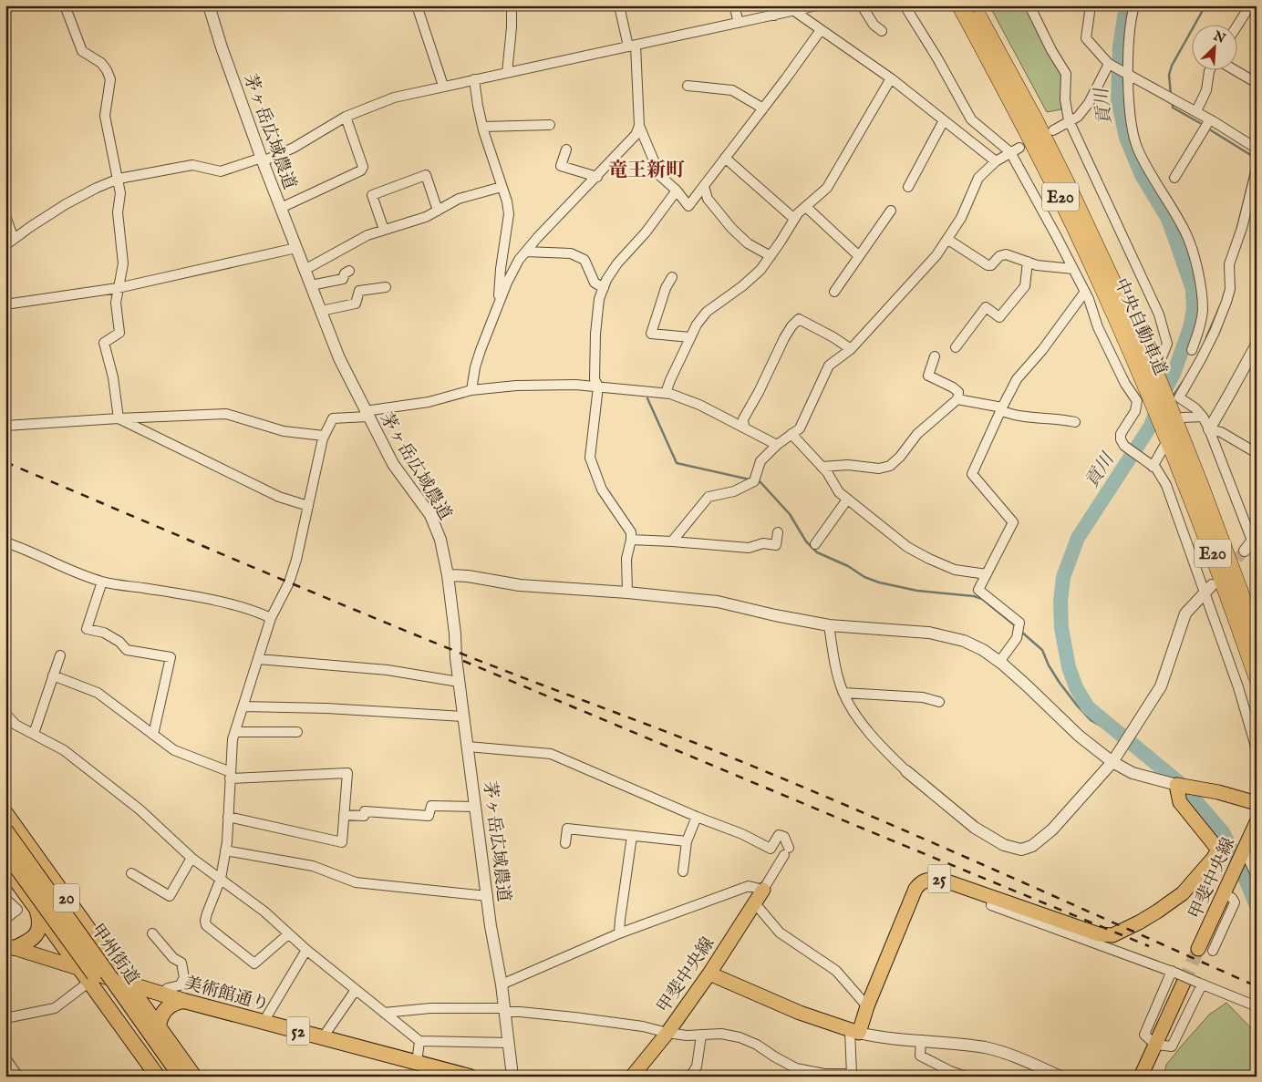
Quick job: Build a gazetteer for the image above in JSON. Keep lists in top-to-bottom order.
{
  "streets": {
    "highway": [
      "E20",
      "中央自動車道",
      "20",
      "甲州街道",
      "美術館通り",
      "52"
    ],
    "main road": ["甲斐中央線", "25"],
    "street": ["茅ヶ岳広域農道"]
  },
  "crossings": [
    ["20", "美術館通り"],
    ["甲州街道", "美術館通り"]
  ],
  "districts": ["竜王新町"],
  "water": ["貢川"],
  "north": "top right"
}
